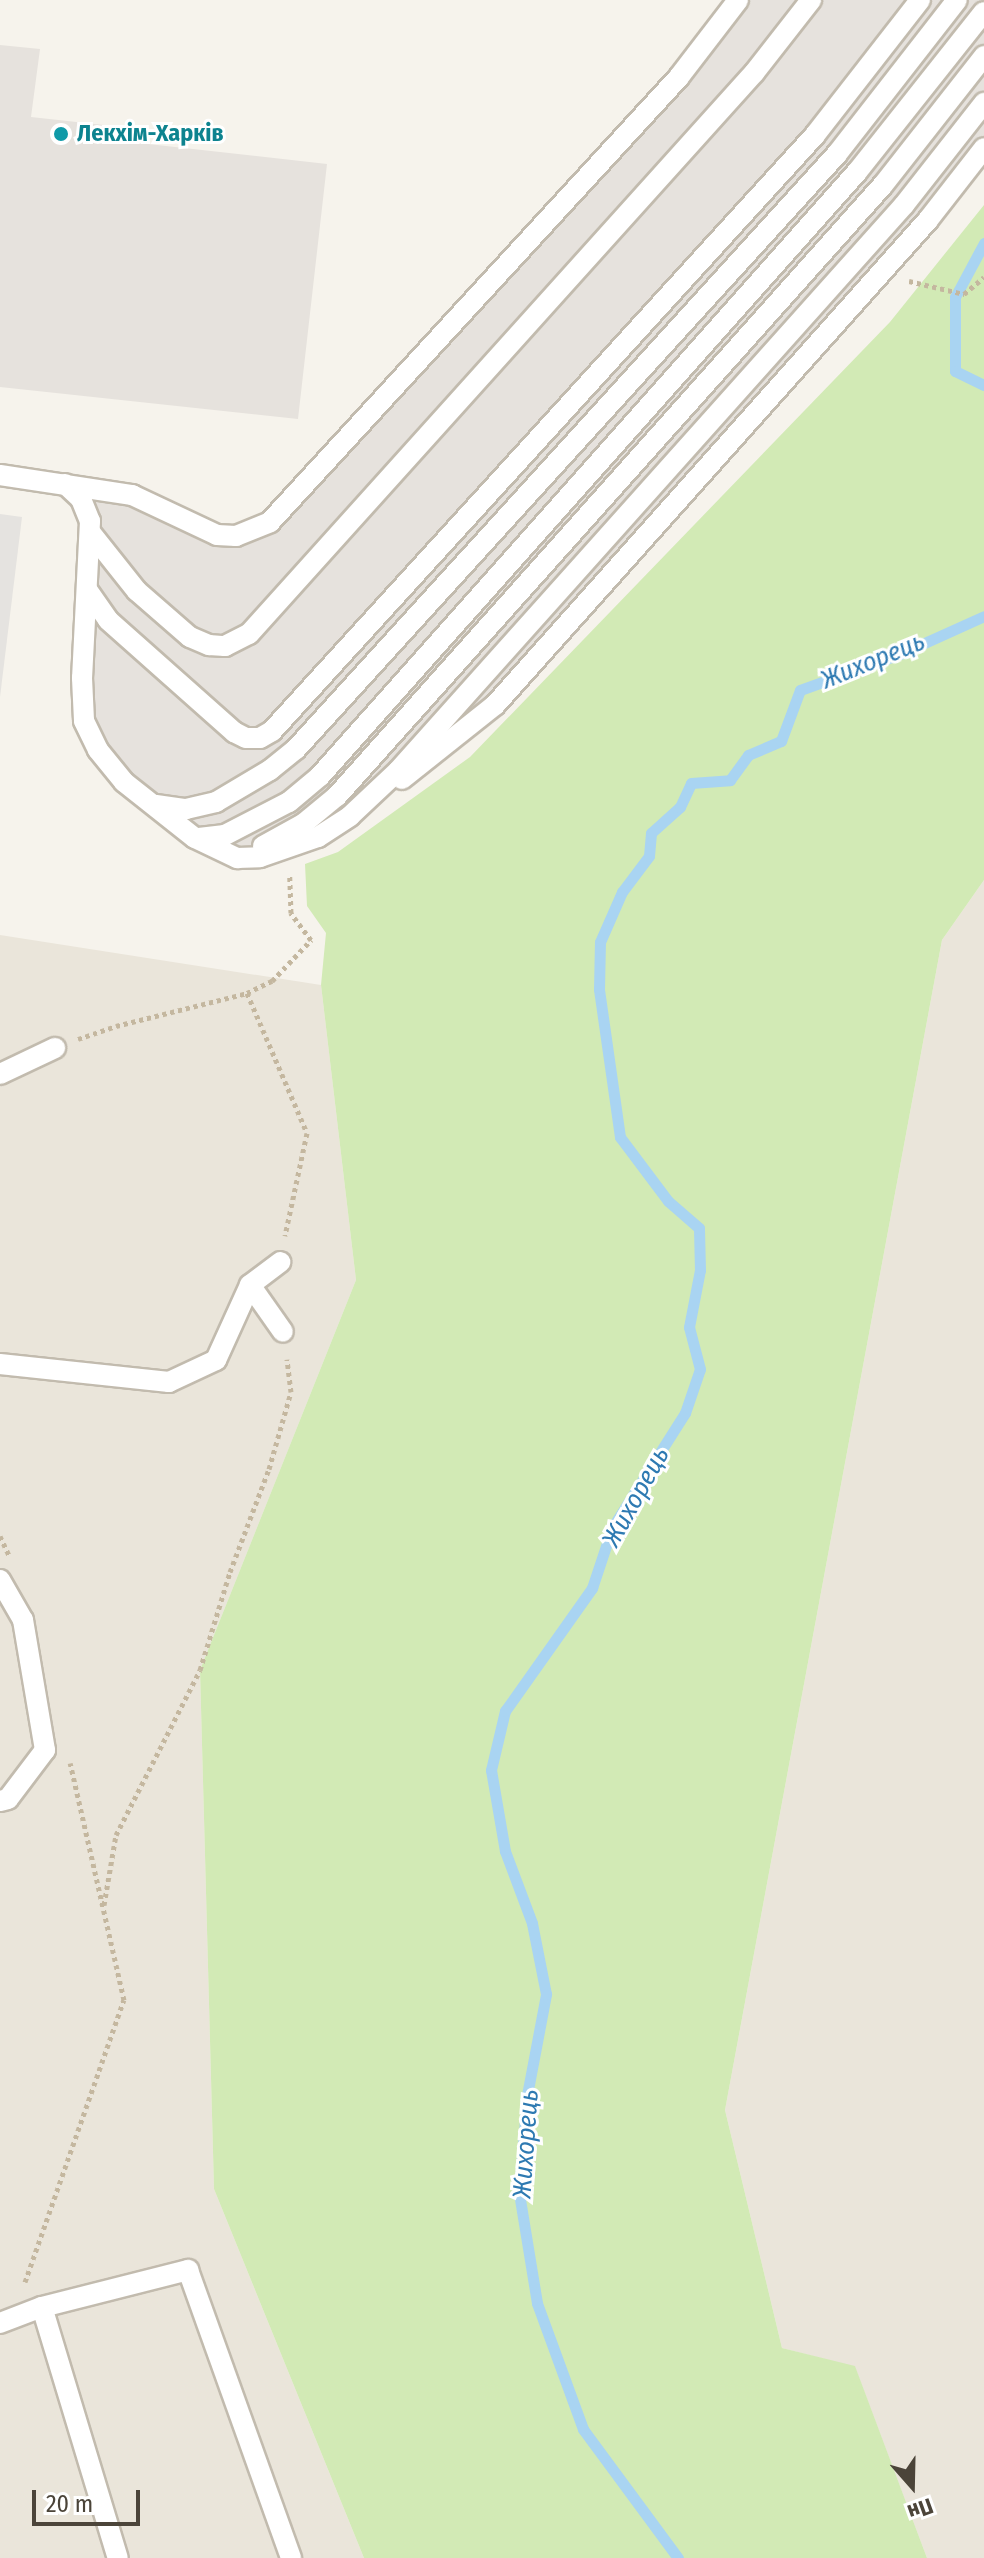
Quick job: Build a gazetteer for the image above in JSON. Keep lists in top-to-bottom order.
{
  "water": ["Жихорець"],
  "places": ["Лекхім-Харків"],
  "scale_bar": "20 m",
  "north": "bottom"
}
